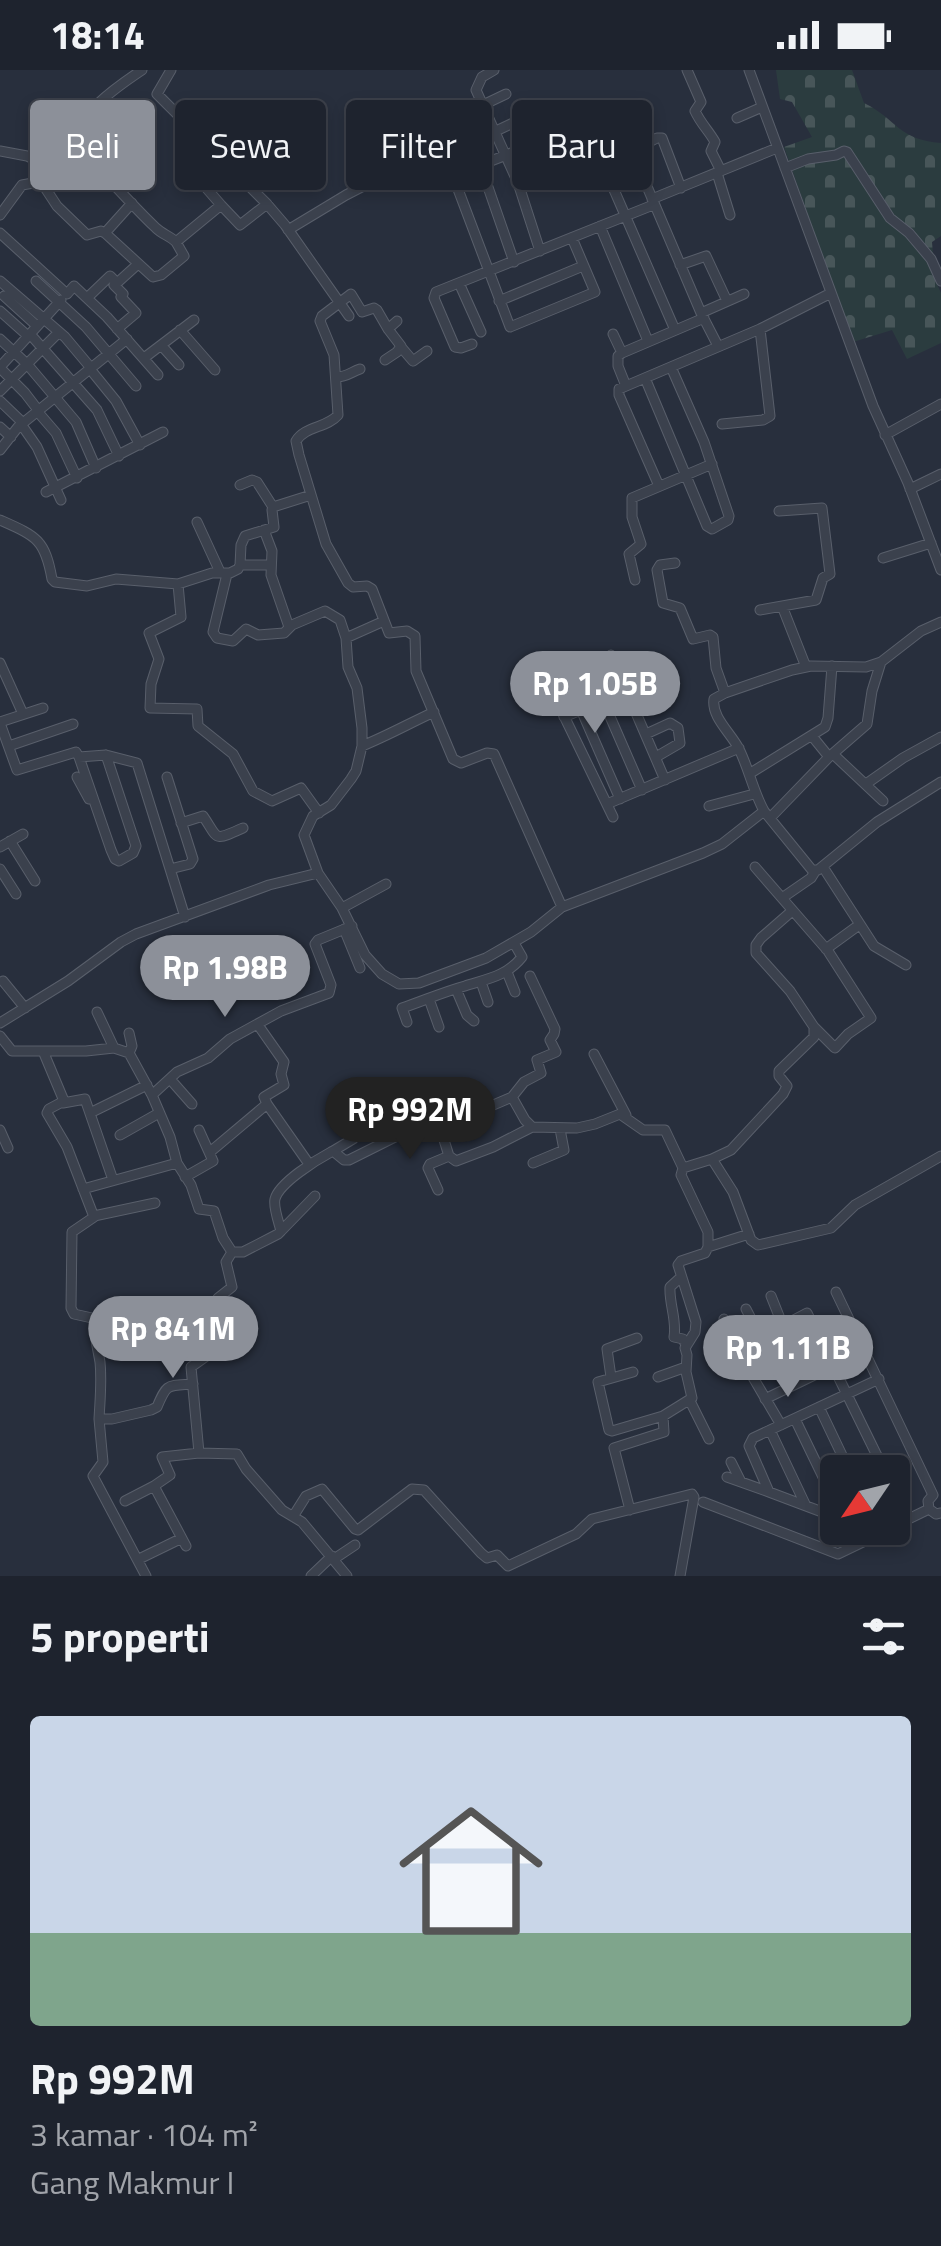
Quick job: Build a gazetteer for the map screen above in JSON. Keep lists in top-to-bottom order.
{
  "north": "bottom left",
  "page": {
    "status": "18:14",
    "chip": [
      "Beli",
      "Sewa",
      "Filter",
      "Baru"
    ],
    "price": [
      "Rp 1.05B",
      "Rp 1.98B",
      "Rp 992M",
      "Rp 841M",
      "Rp 1.11B"
    ],
    "heading": "5 properti",
    "list": [
      {
        "name": "Rp 992M",
        "note": "3 kamar · 104 m² · Gang Makmur I"
      }
    ]
  }
}
